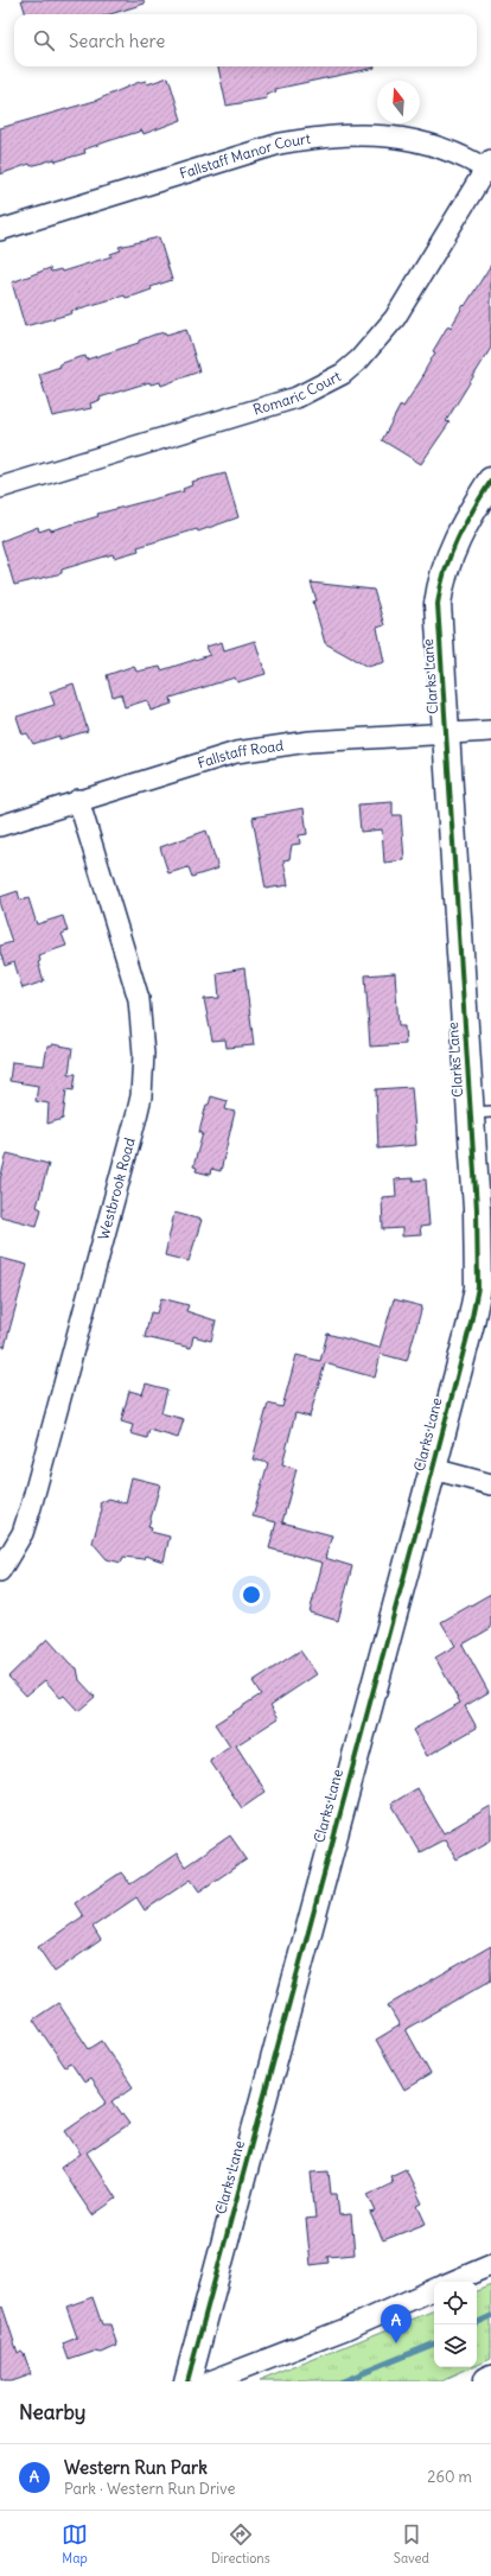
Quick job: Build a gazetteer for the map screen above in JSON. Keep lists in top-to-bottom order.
{
  "streets": {
    "street": [
      "Fallstaff Manor Court",
      "Romaric Court",
      "Clarks Lane",
      "Fallstaff Road",
      "Westbrook Road"
    ]
  },
  "crossings": [
    ["Fallstaff Manor Court", "Romaric Court"],
    ["Clarks Lane", "Fallstaff Road"],
    ["Fallstaff Road", "Westbrook Road"]
  ],
  "north": "top",
  "page": {
    "search": "Search here",
    "pins": "A",
    "heading": "Nearby",
    "list": [
      {
        "mark": "A",
        "name": "Western Run Park",
        "note": "Park · Western Run Drive",
        "value": "260 m"
      }
    ],
    "nav": ["Map", "Directions", "Saved"]
  }
}
